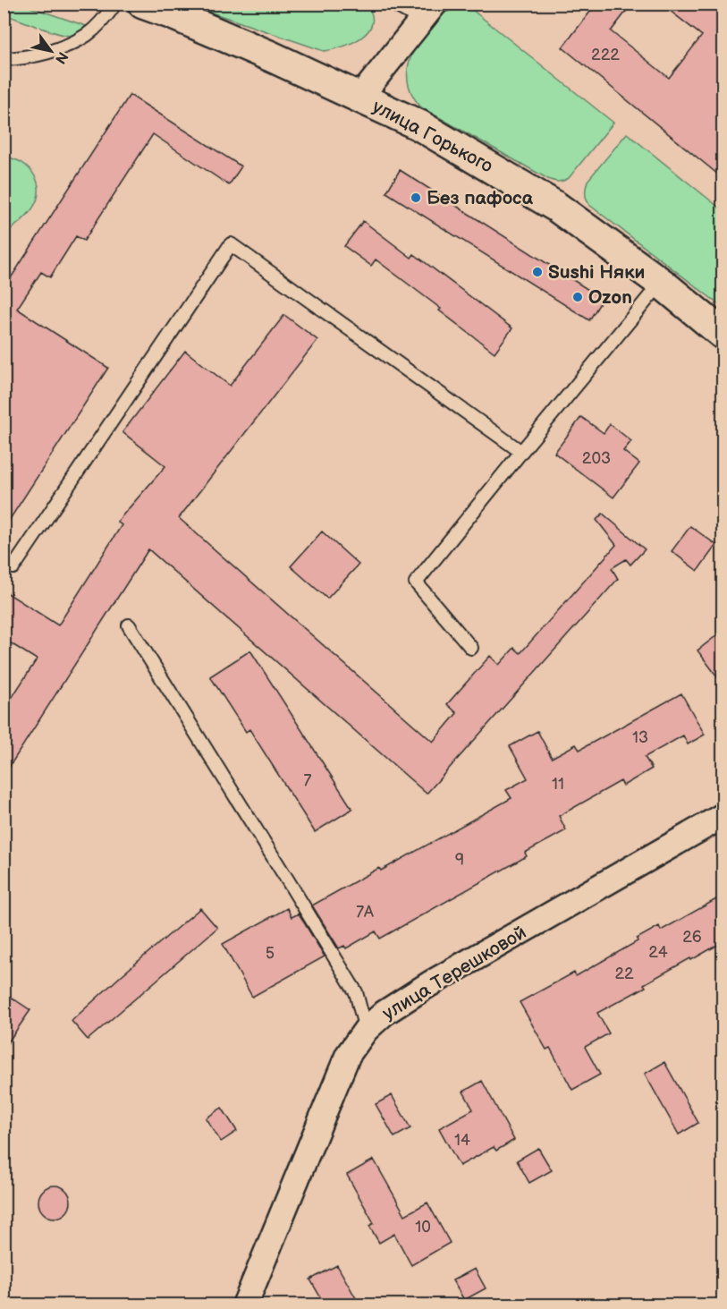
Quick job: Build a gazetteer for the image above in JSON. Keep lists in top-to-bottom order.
{
  "streets": {
    "main road": ["улица Горького"],
    "street": ["улица Терешковой"]
  },
  "places": ["Без пафоса", "Sushi Няки", "Ozon"],
  "house_numbers": [
    "222",
    "203",
    "13",
    "7",
    "11",
    "9",
    "7А",
    "26",
    "24",
    "5",
    "22",
    "14",
    "10"
  ],
  "north": "bottom right"
}
